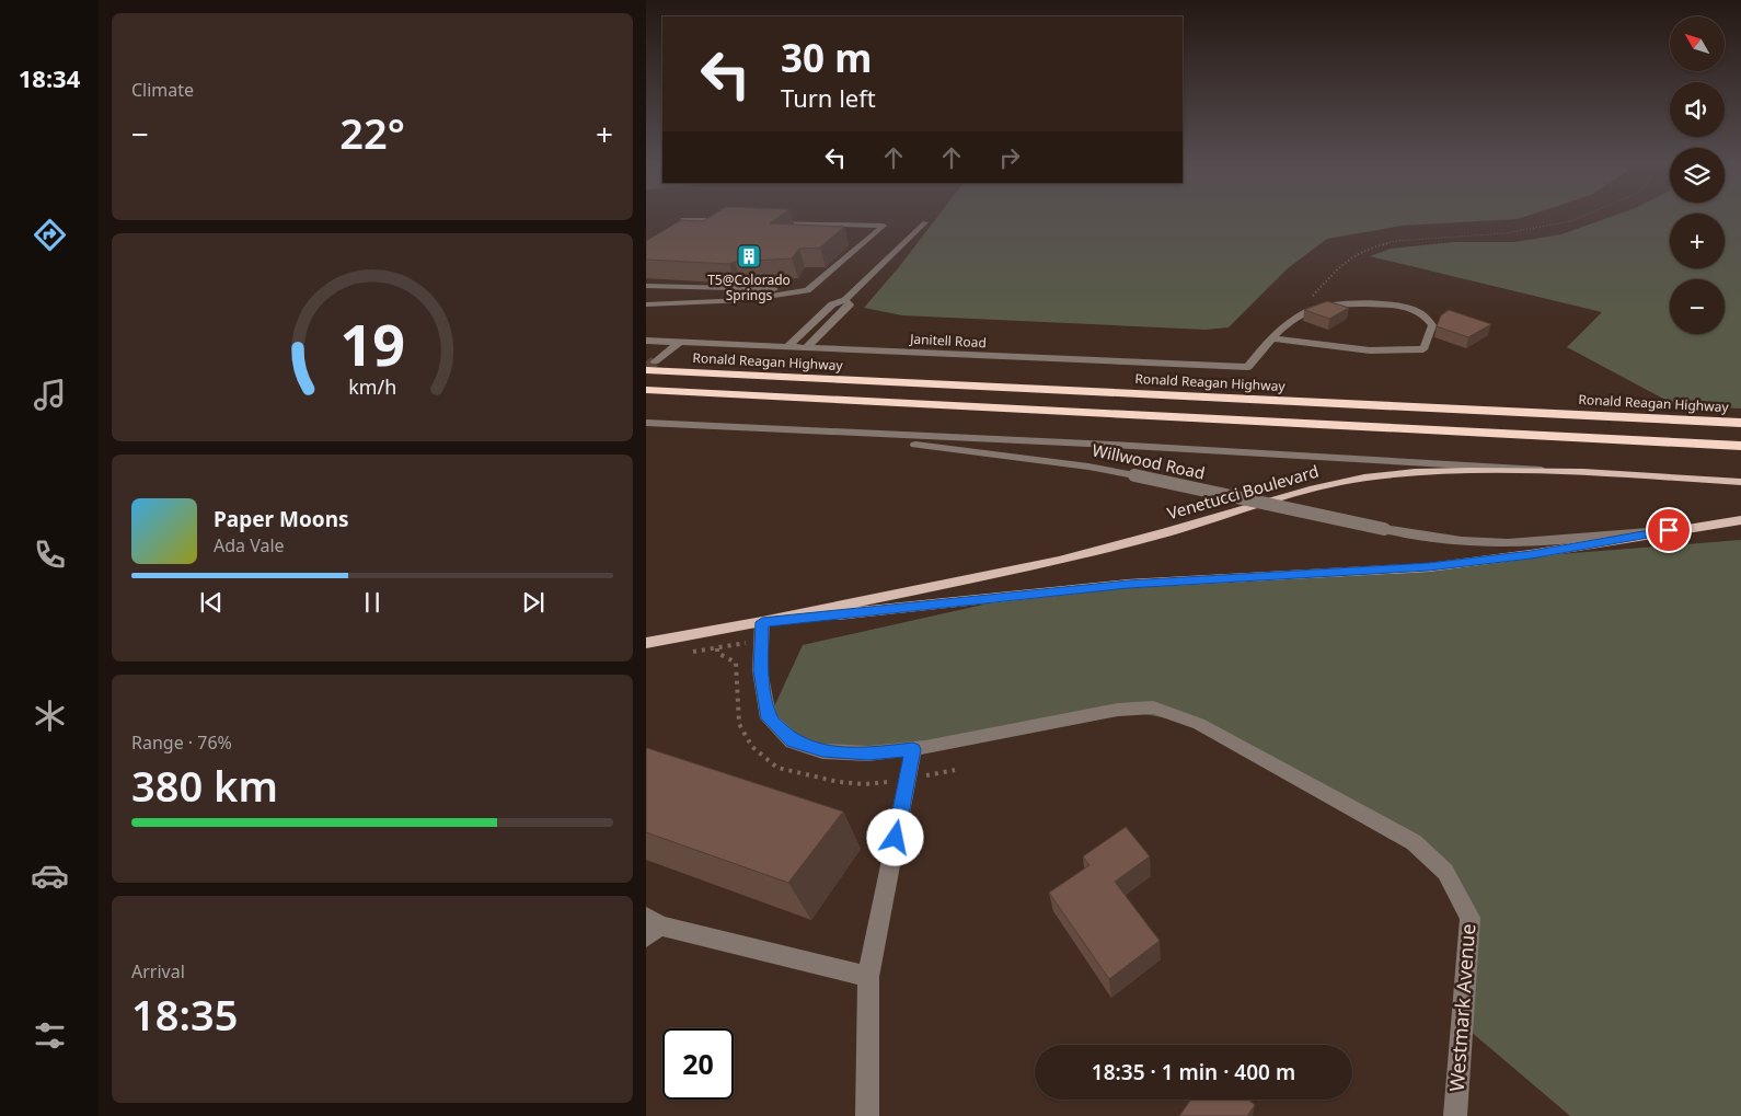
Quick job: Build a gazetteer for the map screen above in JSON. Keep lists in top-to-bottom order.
{
  "streets": {
    "highway": ["Ronald Reagan Highway"],
    "main road": ["Venetucci Boulevard"],
    "street": ["Janitell Road", "Willwood Road", "Westmark Avenue"]
  },
  "crossings": [
    ["Willwood Road", "Venetucci Boulevard"],
    ["Venetucci Boulevard", "Westmark Avenue"]
  ],
  "places": {
    "building": ["T5@Colorado Springs"]
  },
  "north": "top left",
  "page": {
    "tabs": "18:34",
    "tile": [
      "Climate",
      ["Range · 76%", "380 km"],
      ["Arrival", "18:35"]
    ],
    "map_buttons": ["+", "−"],
    "turn": ["30 m", "Turn left"],
    "heat": ["−", "22°", "+"],
    "song": ["Paper Moons", "Ada Vale"],
    "limit": "20",
    "trip": "18:35 · 1 min · 400 m",
    "gauge": ["19", "km/h"]
  }
}
